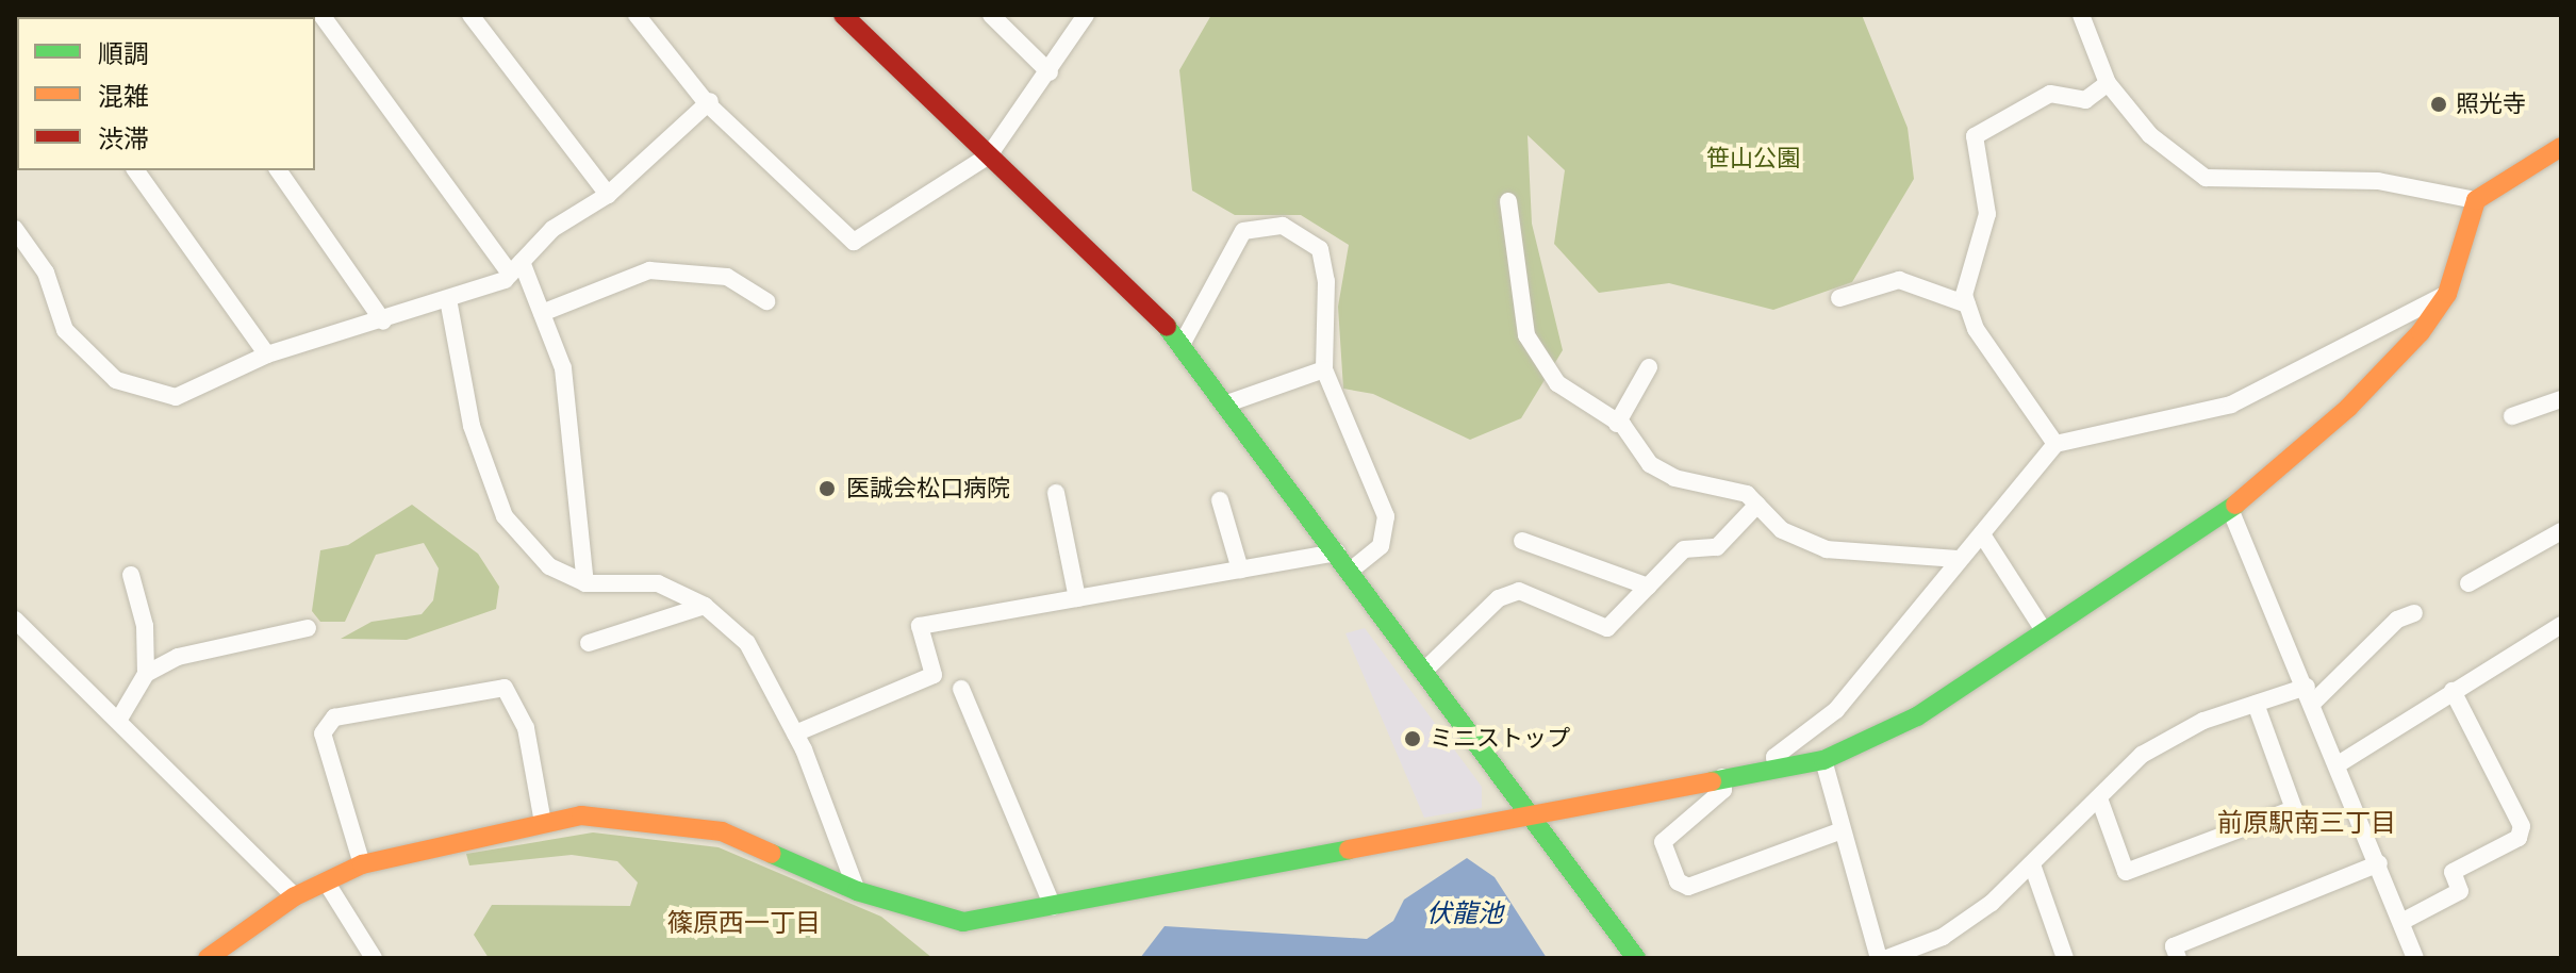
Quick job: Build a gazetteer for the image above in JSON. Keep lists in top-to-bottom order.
{
  "districts": ["前原駅南三丁目", "篠原西一丁目"],
  "water": ["伏龍池"],
  "parks": ["笹山公園"],
  "places": ["照光寺", "医誠会松口病院", "ミニストップ"],
  "legend": ["順調", "混雑", "渋滞"]
}
